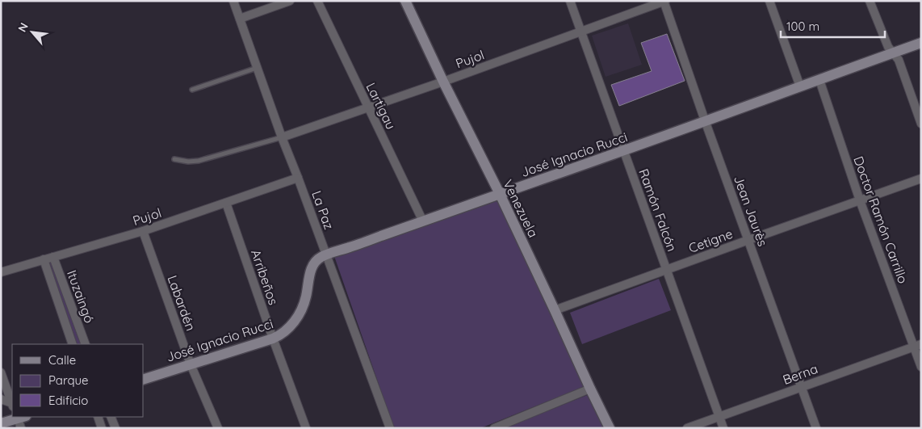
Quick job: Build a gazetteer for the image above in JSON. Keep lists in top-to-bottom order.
{
  "streets": {
    "street": [
      "Pujol",
      "Lartigau",
      "José Ignacio Rucci",
      "Venezuela",
      "La Paz",
      "Ramón Falcón",
      "Jean Jaurès",
      "Doctor Ramón Carrillo",
      "Cetigne",
      "Arribeños",
      "Ituzaingó",
      "Labardén",
      "Berna"
    ]
  },
  "crossings": [
    ["Pujol", "Lartigau"],
    ["Pujol", "Venezuela"],
    ["Pujol", "La Paz"],
    ["Pujol", "Ramón Falcón"],
    ["Pujol", "Jean Jaurès"],
    ["Pujol", "Arribeños"],
    ["Pujol", "Ituzaingó"],
    ["Pujol", "Labardén"],
    ["Lartigau", "José Ignacio Rucci"],
    ["José Ignacio Rucci", "Venezuela"],
    ["José Ignacio Rucci", "La Paz"],
    ["José Ignacio Rucci", "Ramón Falcón"],
    ["José Ignacio Rucci", "Jean Jaurès"],
    ["José Ignacio Rucci", "Doctor Ramón Carrillo"],
    ["José Ignacio Rucci", "Arribeños"],
    ["José Ignacio Rucci", "Labardén"],
    ["Venezuela", "Cetigne"],
    ["Ramón Falcón", "Cetigne"],
    ["Ramón Falcón", "Berna"],
    ["Jean Jaurès", "Cetigne"],
    ["Jean Jaurès", "Berna"],
    ["Doctor Ramón Carrillo", "Cetigne"],
    ["Doctor Ramón Carrillo", "Berna"]
  ],
  "legend": ["Calle", "Parque", "Edificio"],
  "scale_bar": "100 m",
  "north": "top left"
}
